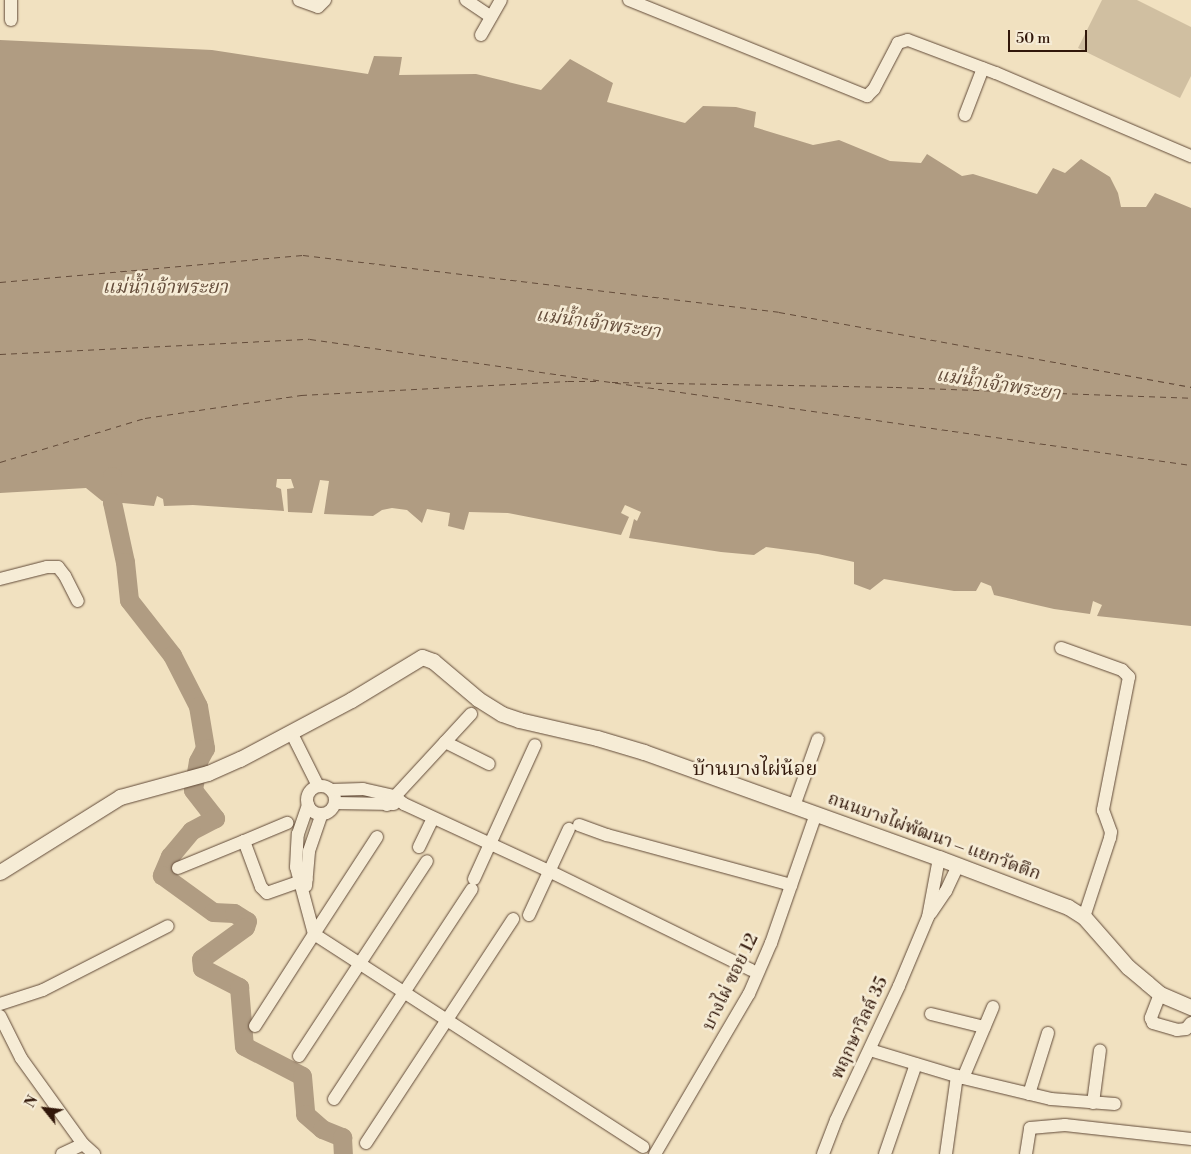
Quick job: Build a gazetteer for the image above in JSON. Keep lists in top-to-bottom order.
{
  "streets": {
    "street": ["ถนนบางไผ่พัฒนา – แยกวัดตึก", "บางไผ่ ซอย 12", "พฤกษาวิลล์ 35"]
  },
  "crossings": [
    ["ถนนบางไผ่พัฒนา – แยกวัดตึก", "บางไผ่ ซอย 12"],
    ["ถนนบางไผ่พัฒนา – แยกวัดตึก", "พฤกษาวิลล์ 35"]
  ],
  "districts": ["บ้านบางไผ่น้อย"],
  "water": ["แม่น้ำเจ้าพระยา"],
  "scale_bar": "50 m",
  "north": "top left"
}
